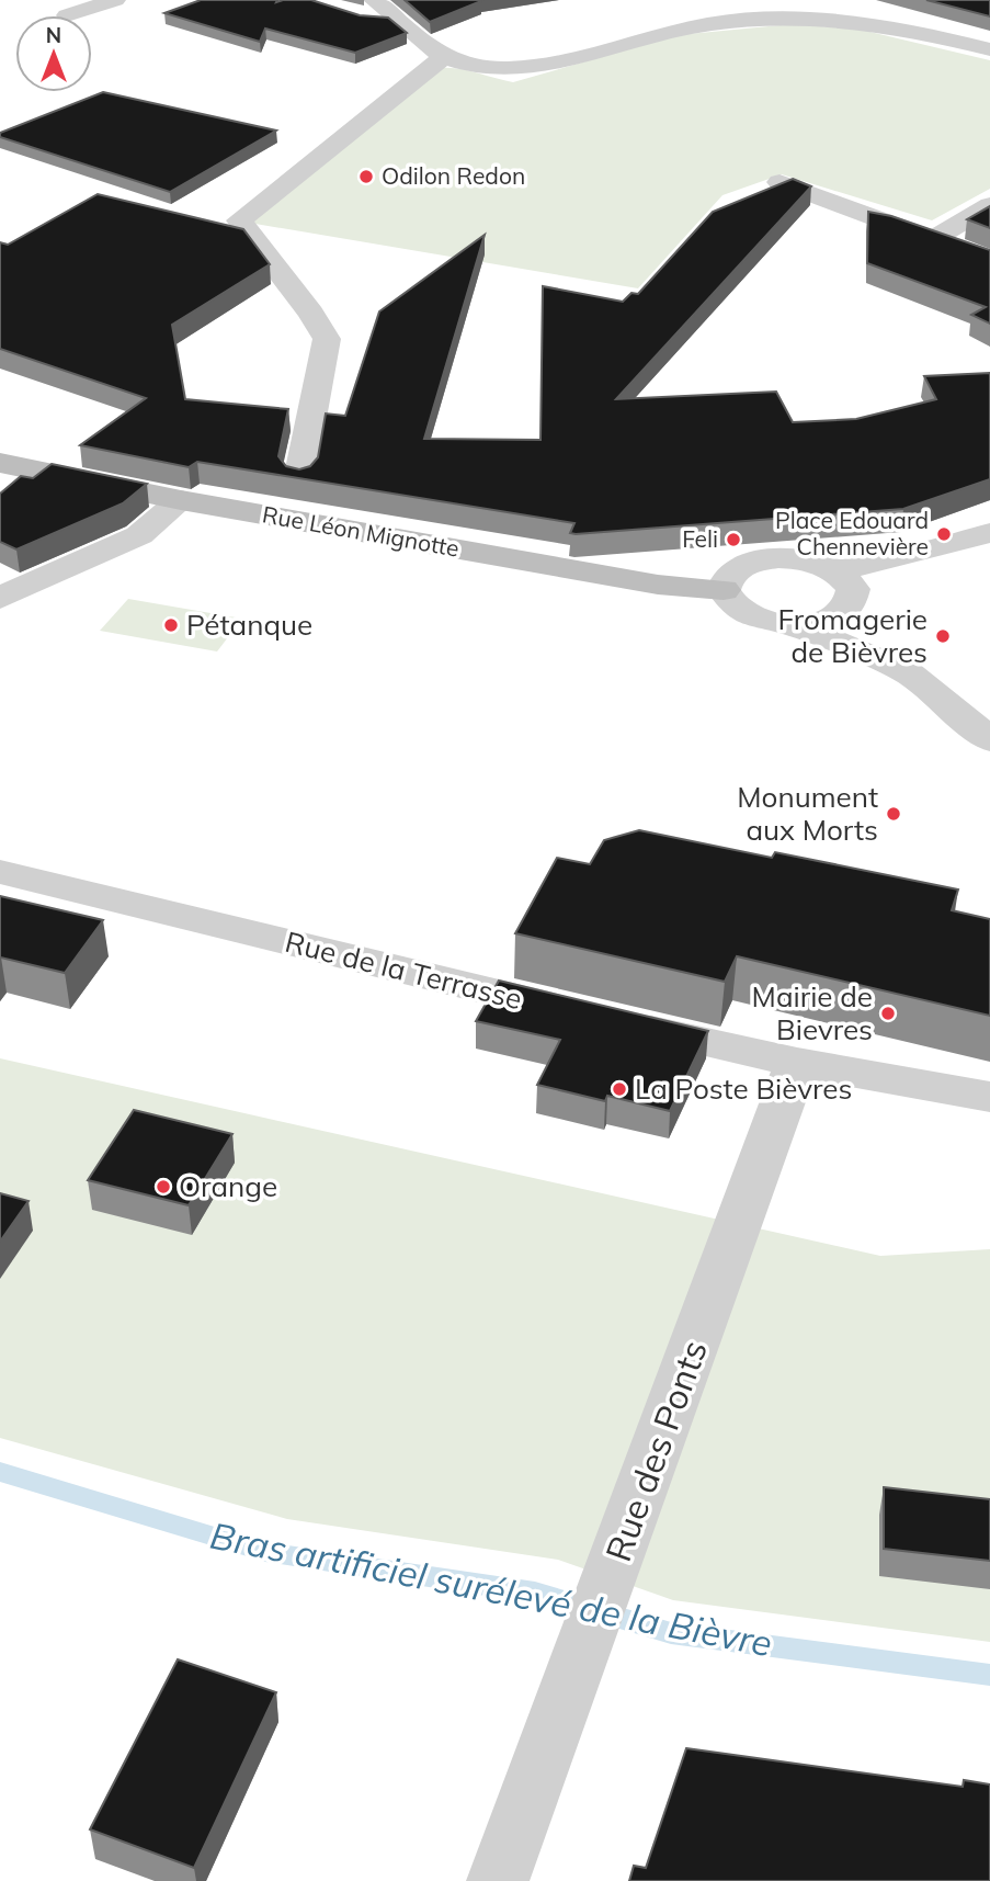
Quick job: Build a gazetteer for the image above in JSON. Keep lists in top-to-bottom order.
{
  "streets": {
    "main road": ["Rue Léon Mignotte"],
    "street": ["Rue de la Terrasse", "Rue des Ponts"]
  },
  "crossings": [
    ["Rue de la Terrasse", "Rue des Ponts"]
  ],
  "water": ["Bras artificiel surélevé de la Bièvre"],
  "places": [
    "Odilon Redon",
    "Place Edouard Chennevière",
    "Feli",
    "Pétanque",
    "Fromagerie de Bièvres",
    "Monument aux Morts",
    "Mairie de Bievres",
    "La Poste Bièvres",
    "Orange"
  ],
  "north": "top"
}
